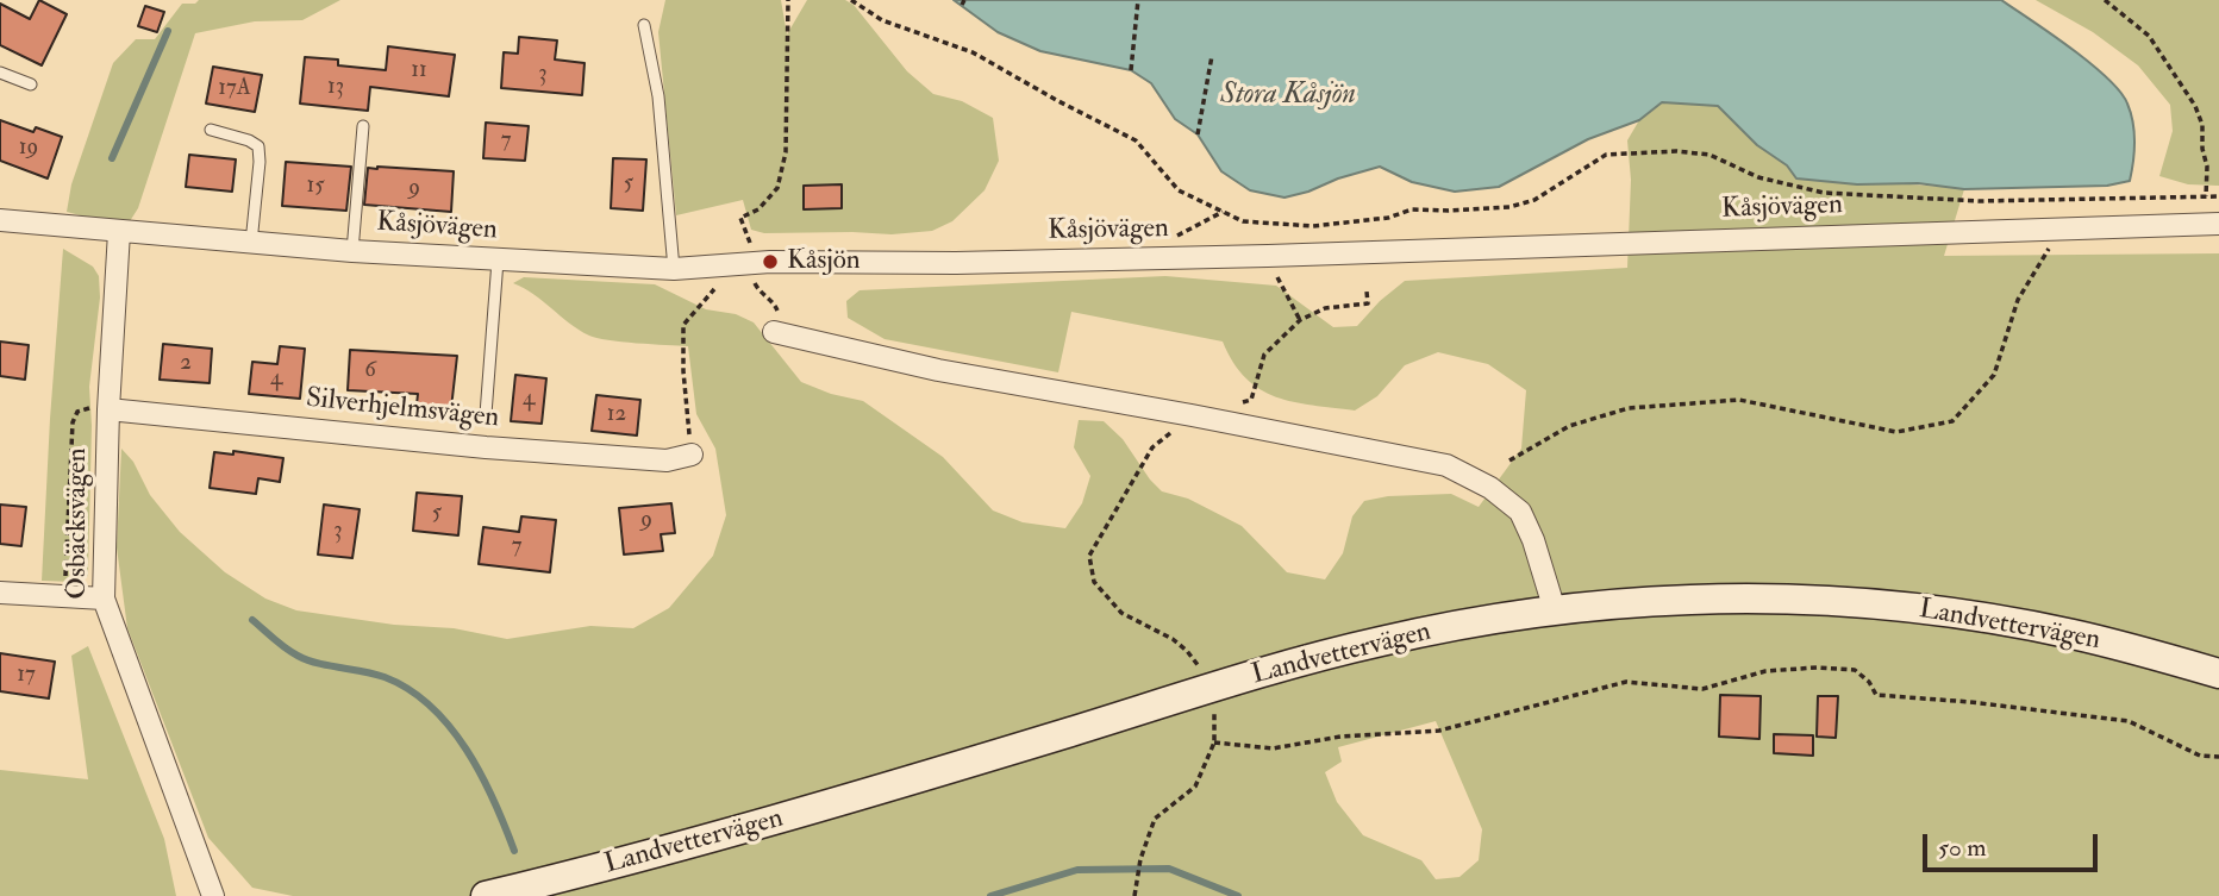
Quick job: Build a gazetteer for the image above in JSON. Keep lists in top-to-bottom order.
{
  "streets": {
    "street": [
      "Kåsjövägen",
      "Silverhjelmsvägen",
      "Osbäcksvägen",
      "Landvettervägen"
    ]
  },
  "crossings": [
    ["Kåsjövägen", "Osbäcksvägen"],
    ["Silverhjelmsvägen", "Osbäcksvägen"]
  ],
  "water": ["Stora Kåsjön"],
  "places": ["Kåsjön"],
  "house_numbers": [
    "11",
    "3",
    "13",
    "17A",
    "7",
    "19",
    "5",
    "15",
    "9",
    "2",
    "6",
    "4",
    "4",
    "12",
    "5",
    "9",
    "3",
    "7",
    "17"
  ],
  "scale_bar": "50 m"
}
